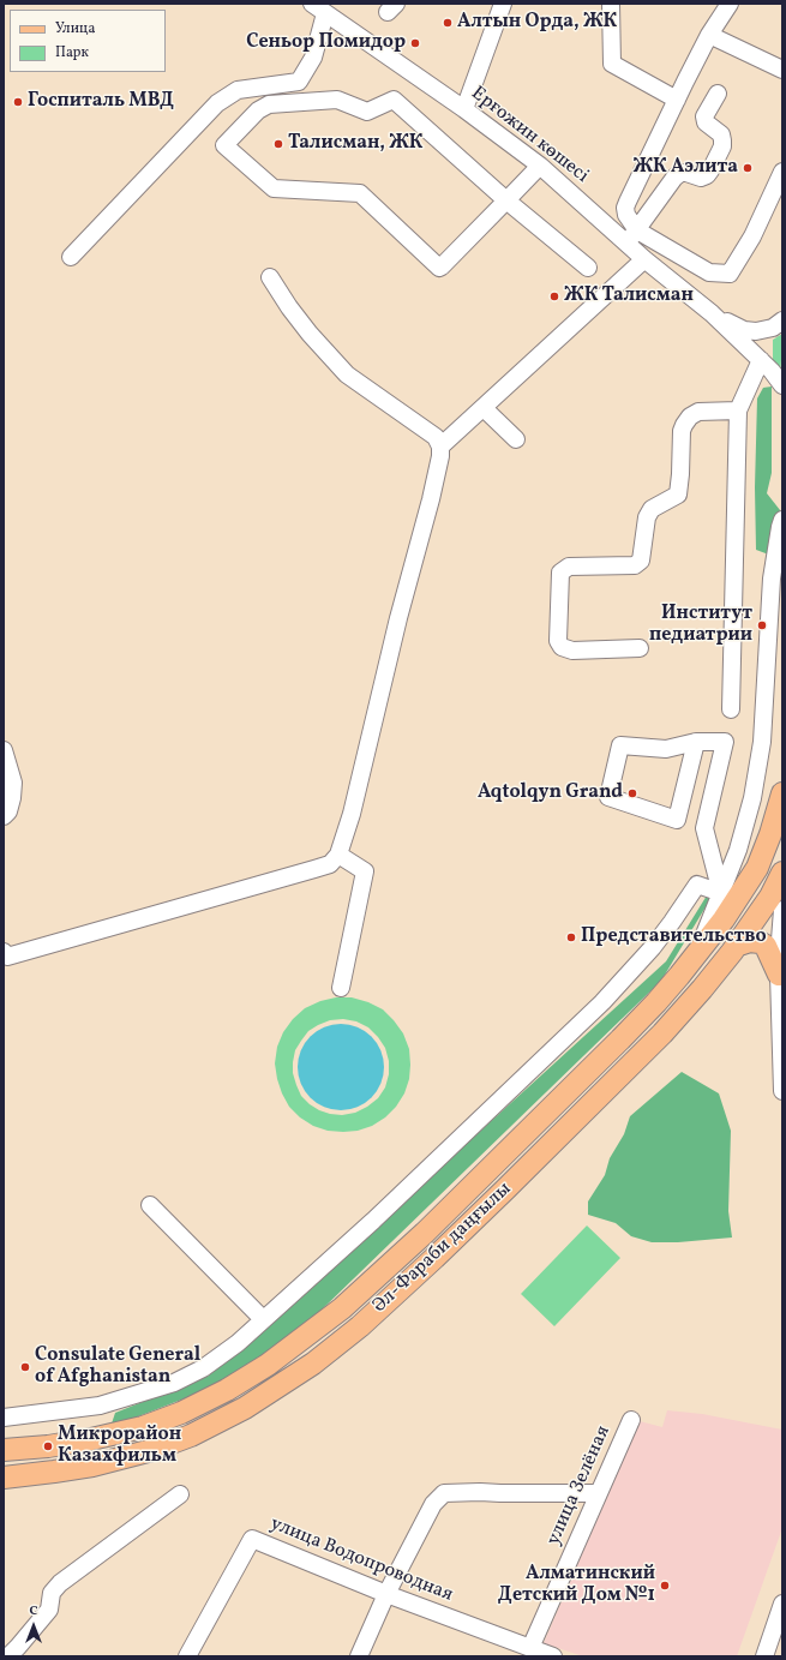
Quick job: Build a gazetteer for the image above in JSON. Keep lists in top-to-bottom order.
{
  "streets": {
    "main road": ["Әл-Фараби даңғылы"],
    "street": ["Ерғожин көшесі", "улица Зелёная", "улица Водопроводная"]
  },
  "crossings": [
    ["улица Зелёная", "улица Водопроводная"]
  ],
  "places": [
    "Алтын Орда, ЖК",
    "Сеньор Помидор",
    "Госпиталь МВД",
    "Талисман, ЖК",
    "ЖК Аэлита",
    "ЖК Талисман",
    "Институт педиатрии",
    "Aqtolqyn Grand",
    "Представительство",
    "Consulate General of Afghanistan",
    "Микрорайон Казахфильм",
    "Алматинский Детский Дом №1"
  ],
  "legend": ["Улица", "Парк"],
  "north": "top"
}
